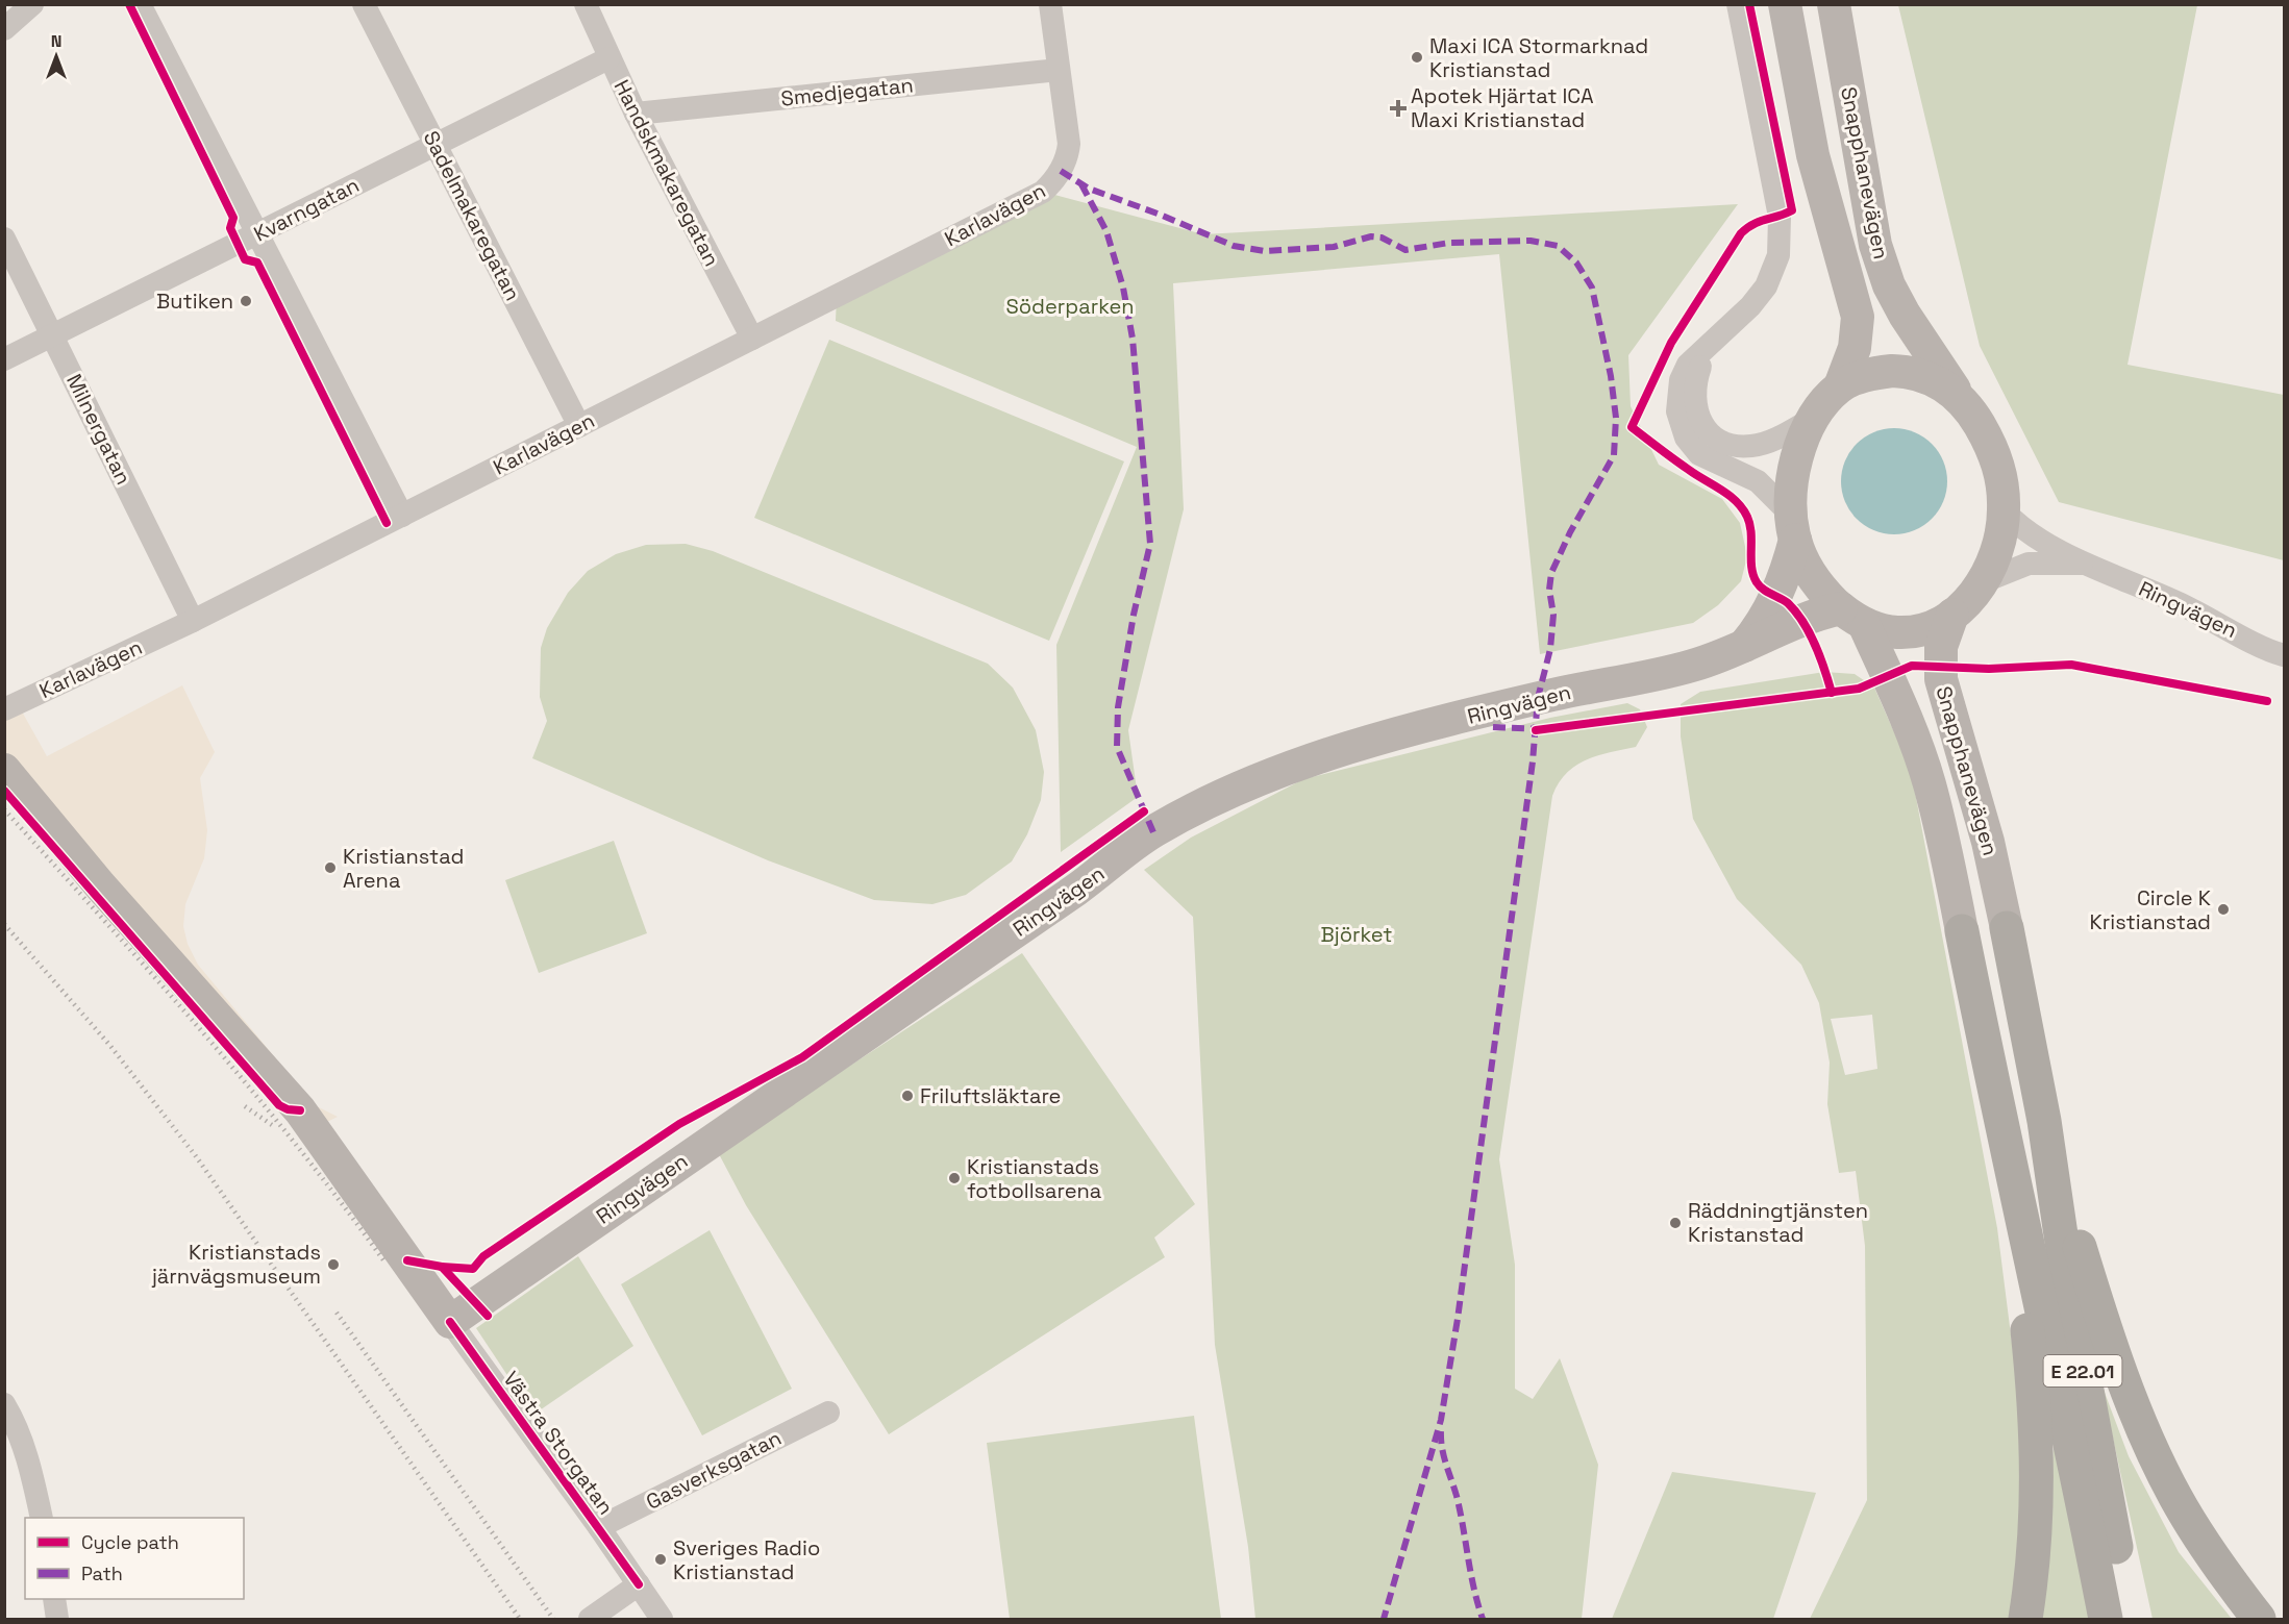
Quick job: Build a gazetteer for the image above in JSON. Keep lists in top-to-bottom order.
{
  "streets": {
    "highway": ["E 22.01"],
    "street": [
      "Smedjegatan",
      "Handskmakaregatan",
      "Snapphanevägen",
      "Kvarngatan",
      "Karlavägen",
      "Sadelmakaregatan",
      "Milnergatan",
      "Ringvägen",
      "Västra Storgatan",
      "Gasverksgatan"
    ]
  },
  "crossings": [
    ["Smedjegatan", "Handskmakaregatan"],
    ["Smedjegatan", "Karlavägen"],
    ["Handskmakaregatan", "Kvarngatan"],
    ["Handskmakaregatan", "Karlavägen"],
    ["Snapphanevägen", "Ringvägen"],
    ["Snapphanevägen", "E 22.01"],
    ["Kvarngatan", "Sadelmakaregatan"],
    ["Kvarngatan", "Milnergatan"],
    ["Karlavägen", "Sadelmakaregatan"],
    ["Karlavägen", "Milnergatan"],
    ["Ringvägen", "Västra Storgatan"],
    ["Västra Storgatan", "Gasverksgatan"]
  ],
  "parks": ["Söderparken", "Björket"],
  "places": {
    "other": [
      "Maxi ICA Stormarknad Kristianstad",
      "Butiken",
      "Kristianstad Arena",
      "Circle K Kristianstad",
      "Friluftsläktare",
      "Kristianstads fotbollsarena",
      "Räddningtjänsten Kristanstad",
      "Kristianstads järnvägsmuseum",
      "Sveriges Radio Kristianstad"
    ],
    "health": ["Apotek Hjärtat ICA Maxi Kristianstad"]
  },
  "legend": ["Cycle path", "Path"],
  "north": "top"
}
